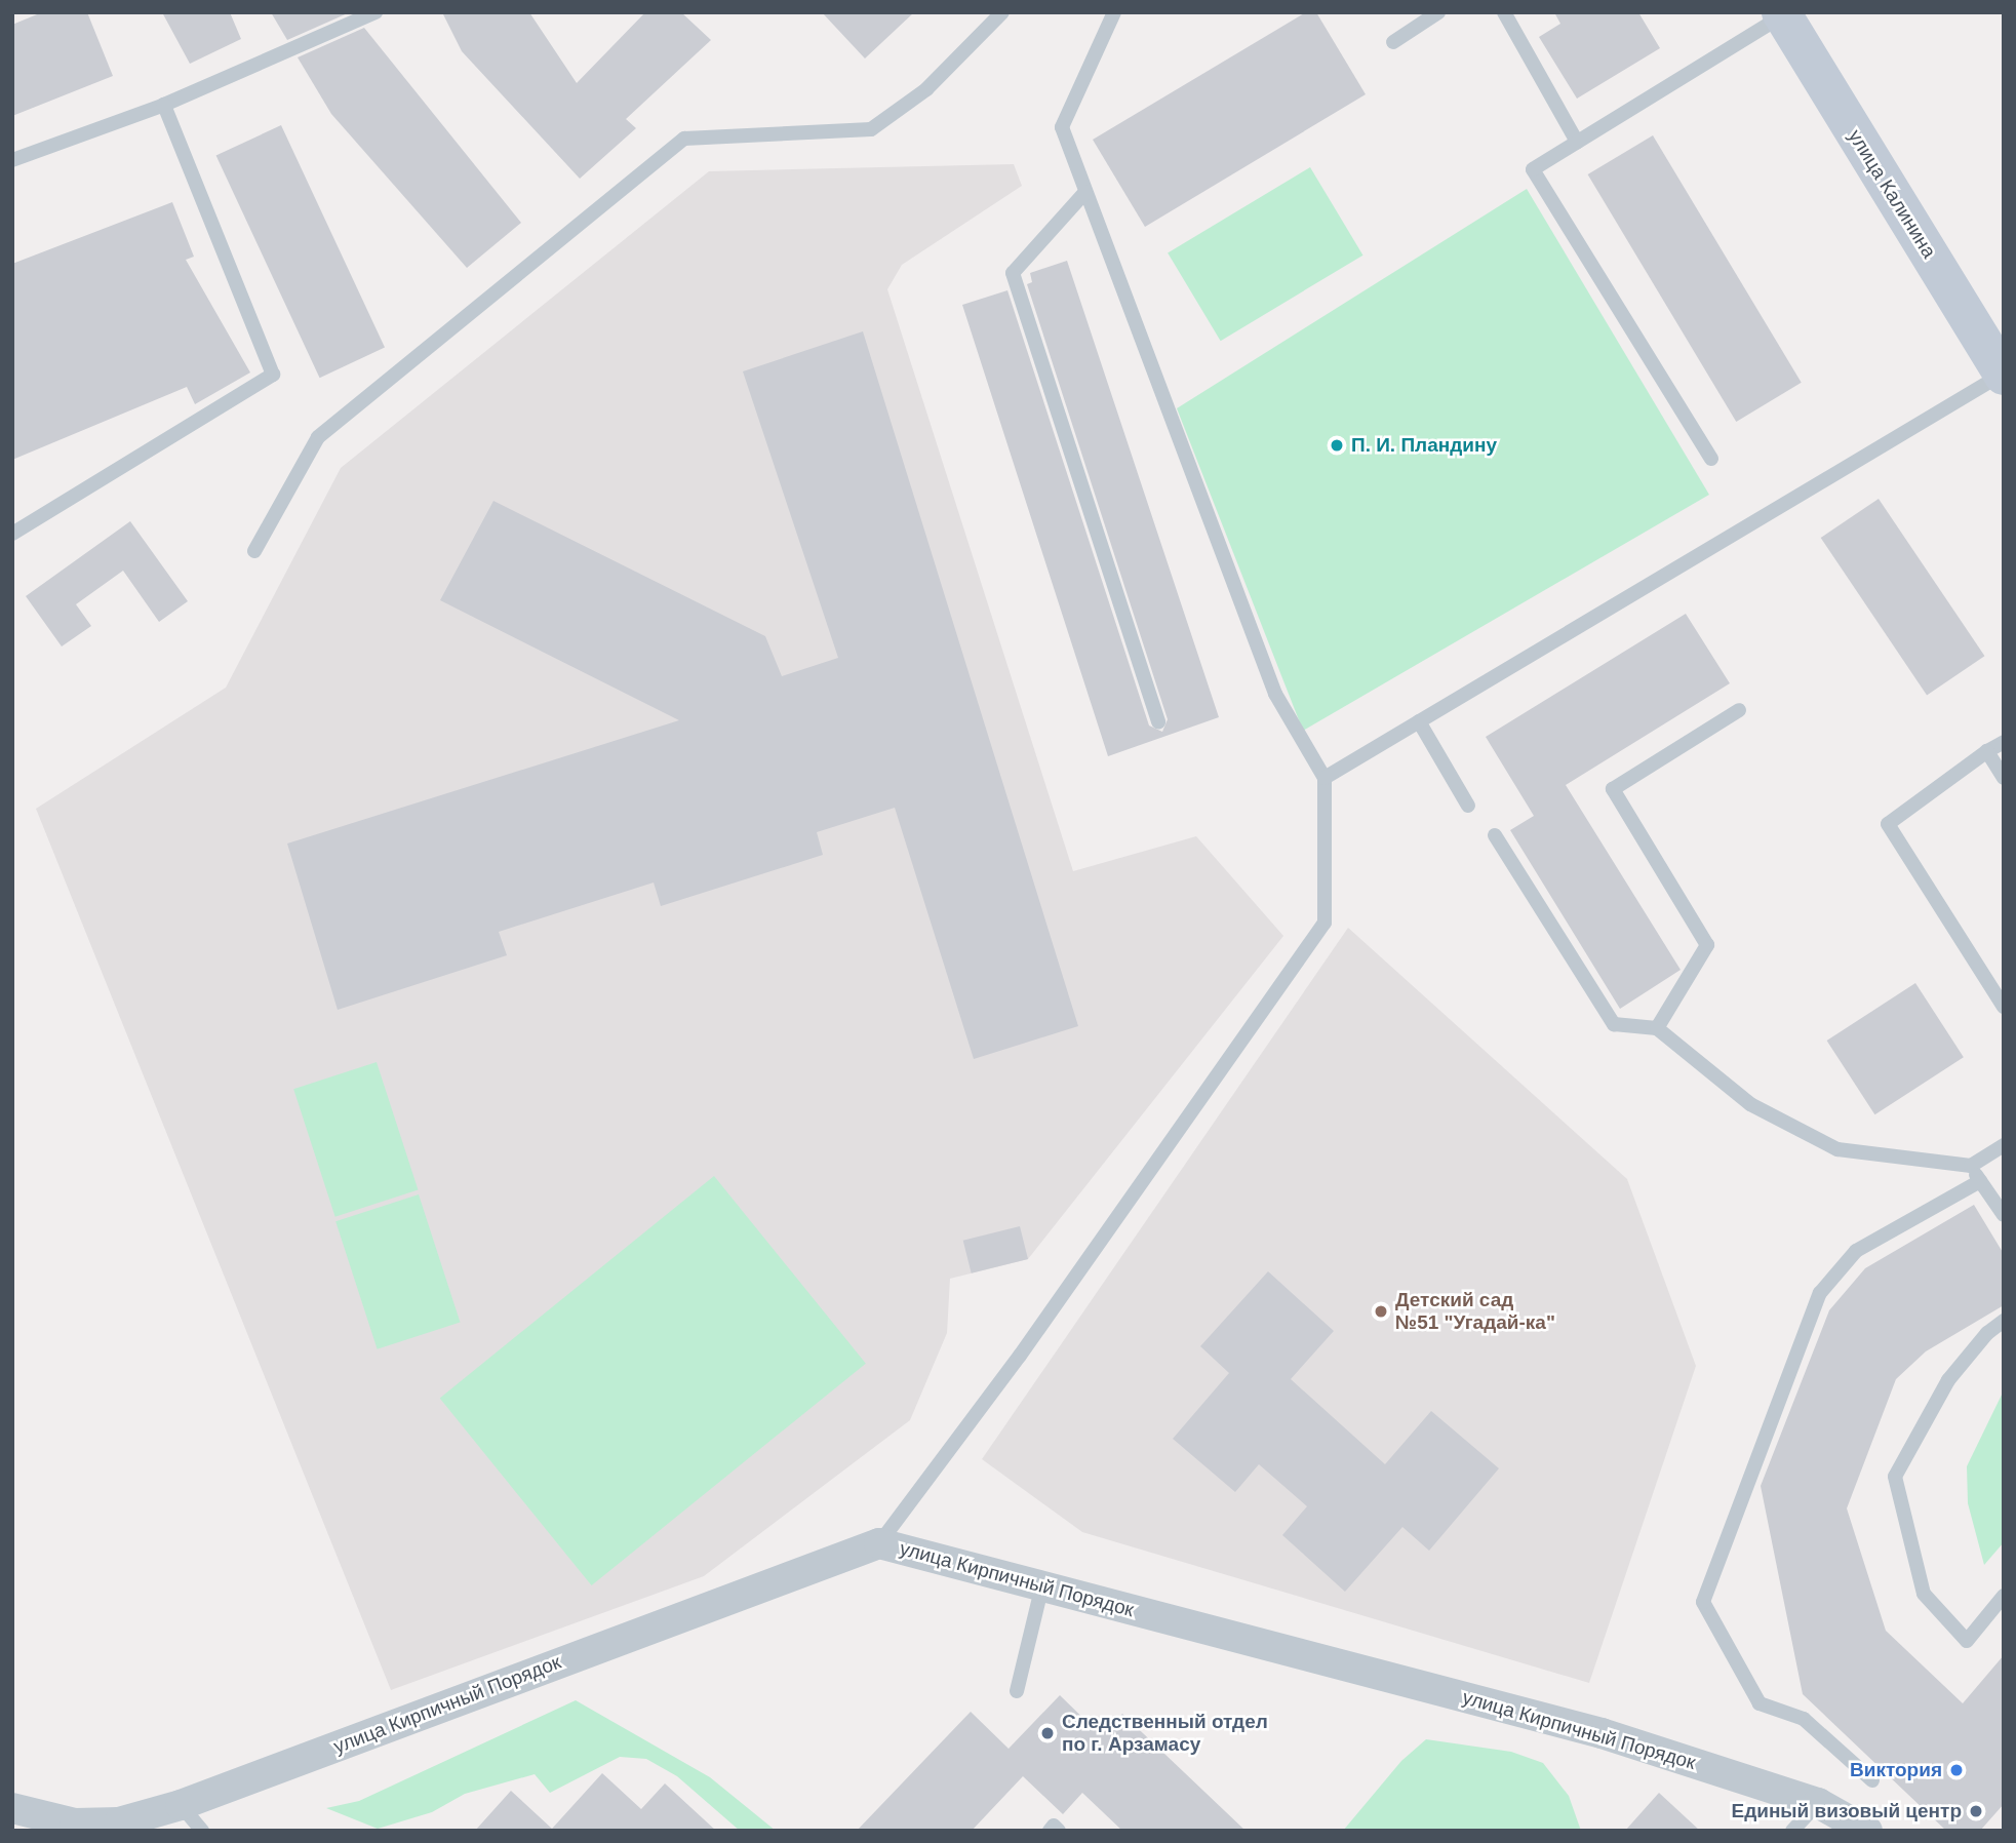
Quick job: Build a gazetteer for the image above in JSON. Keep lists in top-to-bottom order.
{
  "streets": {
    "street": ["улица Калинина", "улица Кирпичный Порядок"]
  },
  "places": [
    "П. И. Пландину",
    "Детский сад №51 \"Угадай-ка\"",
    "Следственный отдел по г. Арзамасу",
    "Виктория",
    "Единый визовый центр"
  ]
}
